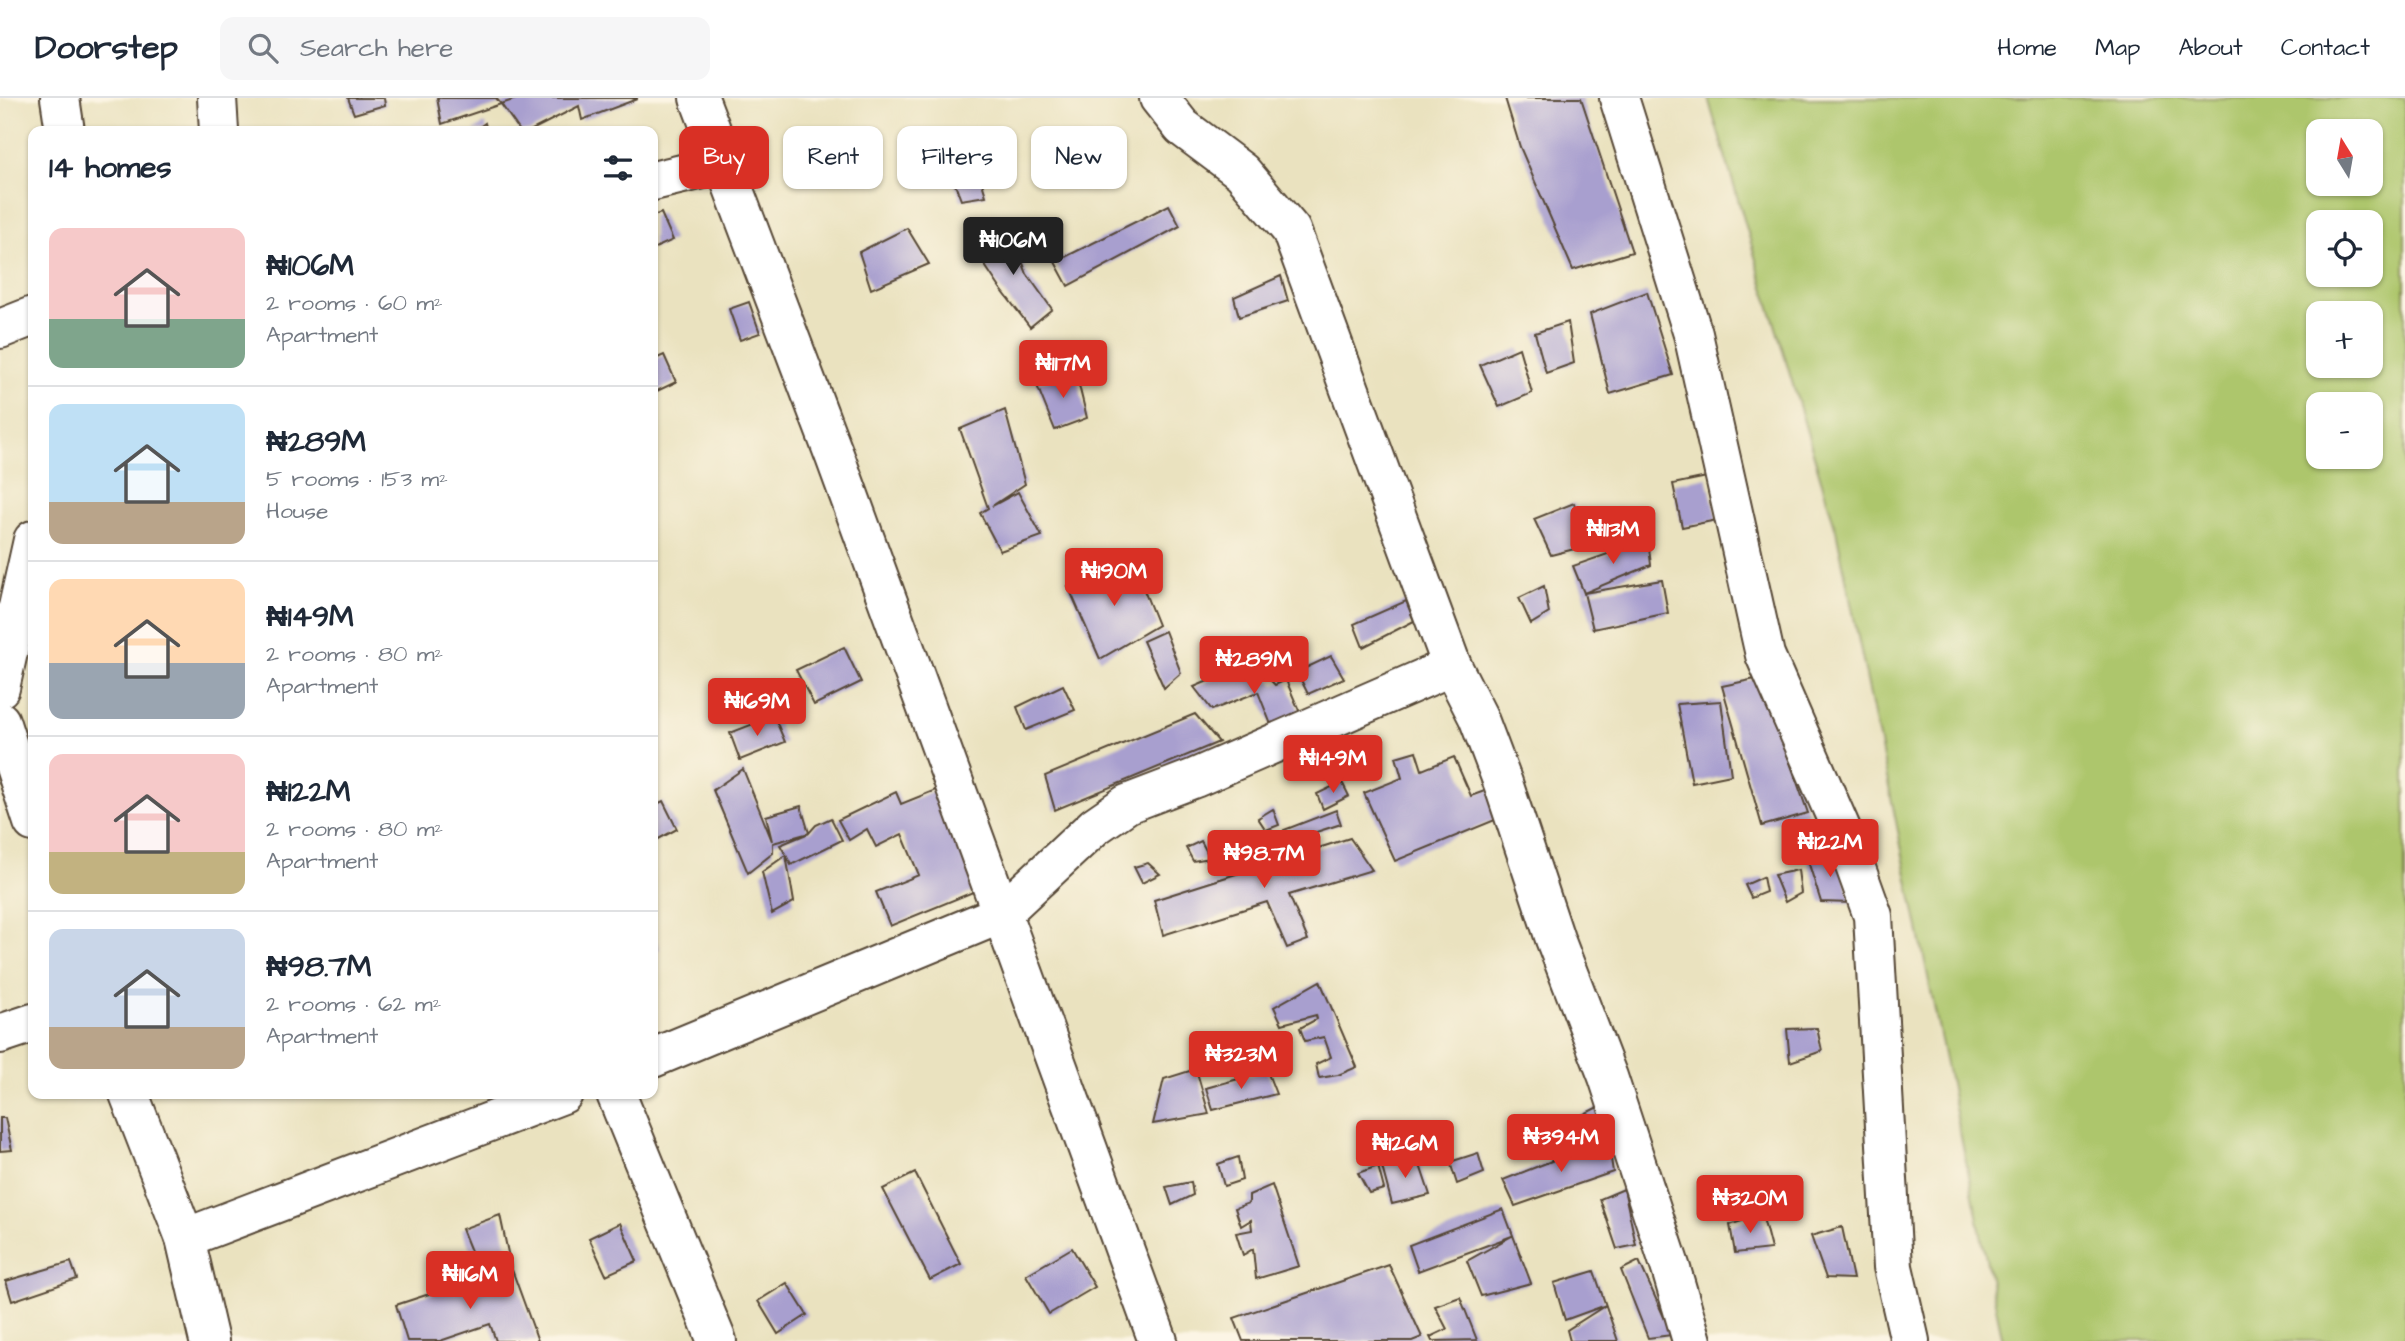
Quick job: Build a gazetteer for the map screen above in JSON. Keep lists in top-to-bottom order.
{
  "north": "top",
  "page": {
    "header": "Doorstep",
    "search": "Search here",
    "nav": [
      "Home",
      "Map",
      "About",
      "Contact"
    ],
    "map_buttons": ["+", "−"],
    "chip": [
      "Buy",
      "Rent",
      "Filters",
      "New"
    ],
    "heading": "14 homes",
    "list": [
      {
        "name": "₦106M",
        "note": "2 rooms · 60 m² · Apartment"
      },
      {
        "name": "₦289M",
        "note": "5 rooms · 153 m² · House"
      },
      {
        "name": "₦149M",
        "note": "2 rooms · 80 m² · Apartment"
      },
      {
        "name": "₦122M",
        "note": "2 rooms · 80 m² · Apartment"
      },
      {
        "name": "₦98.7M",
        "note": "2 rooms · 62 m² · Apartment"
      }
    ],
    "price": [
      "₦106M",
      "₦117M",
      "₦113M",
      "₦190M",
      "₦289M",
      "₦169M",
      "₦149M",
      "₦122M",
      "₦98.7M",
      "₦323M",
      "₦394M",
      "₦126M",
      "₦320M",
      "₦116M"
    ]
  }
}
